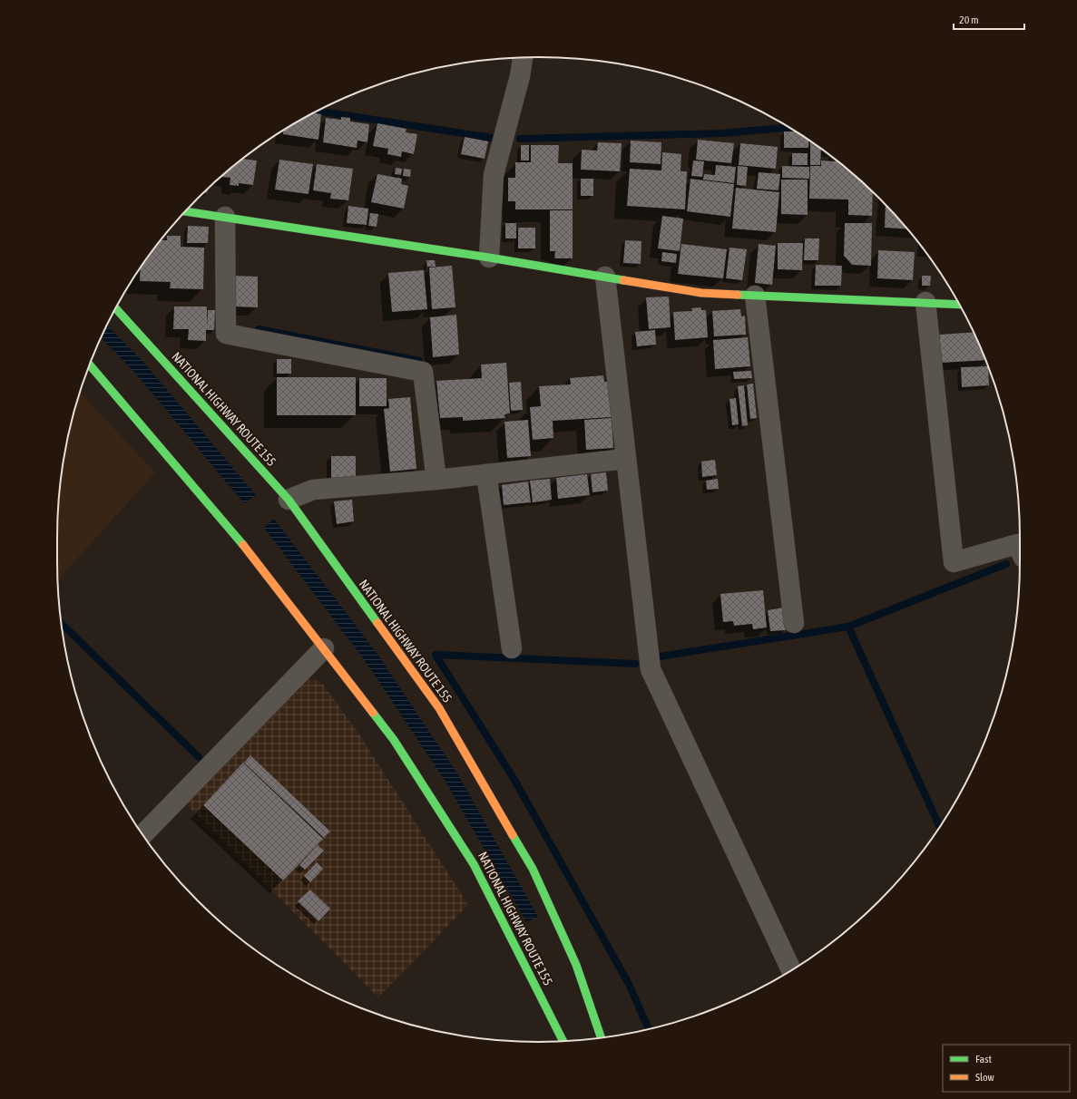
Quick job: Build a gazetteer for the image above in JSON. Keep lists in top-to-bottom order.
{
  "streets": {
    "main road": ["NATIONAL HIGHWAY ROUTE 155"]
  },
  "legend": ["Fast", "Slow"],
  "scale_bar": "20 m"
}
